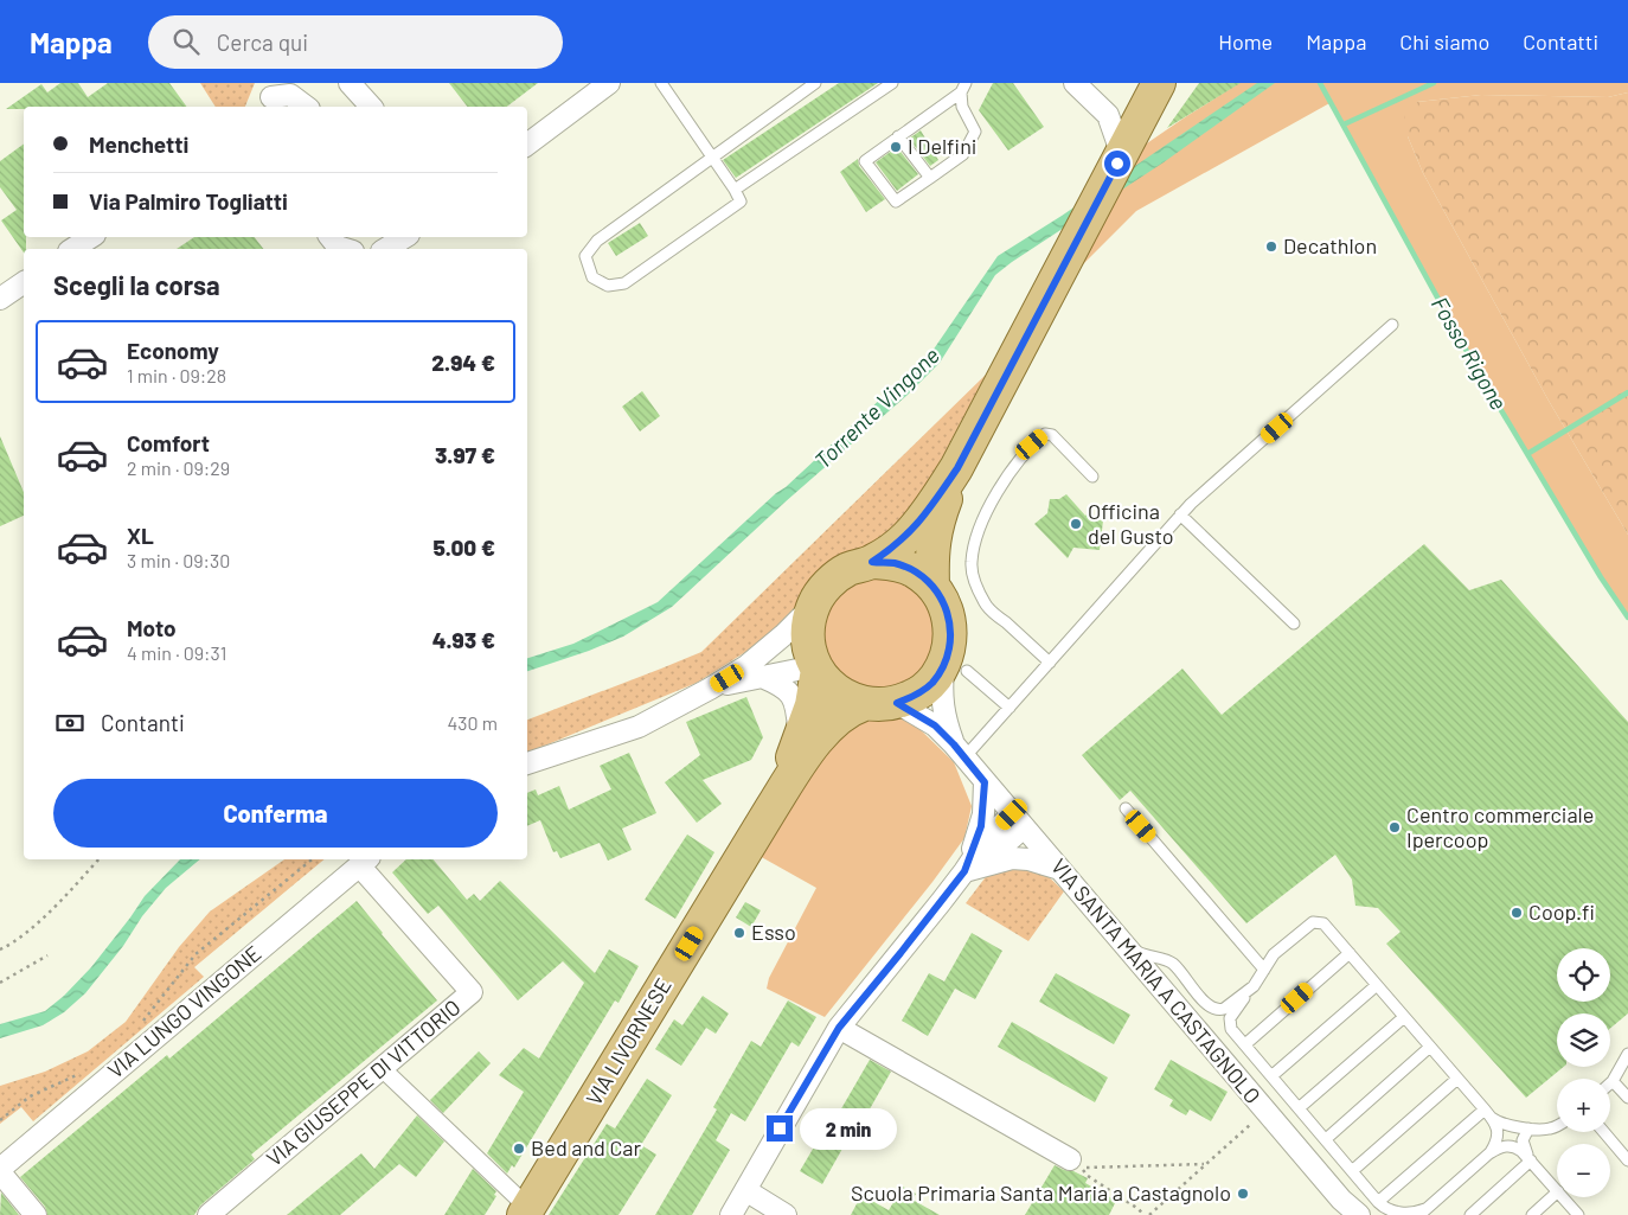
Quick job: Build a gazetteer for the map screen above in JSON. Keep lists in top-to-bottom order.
{
  "streets": {
    "main road": ["VIA LIVORNESE"],
    "street": ["VIA SANTA MARIA A CASTAGNOLO", "VIA LUNGO VINGONE", "VIA GIUSEPPE DI VITTORIO"]
  },
  "crossings": [
    ["VIA SANTA MARIA A CASTAGNOLO", "VIA LIVORNESE"],
    ["VIA LUNGO VINGONE", "VIA GIUSEPPE DI VITTORIO"]
  ],
  "water": ["Fosso Rigone", "Torrente Vingone"],
  "places": [
    "I Delfini",
    "Decathlon",
    "Officina del Gusto",
    "Centro commerciale Ipercoop",
    "Coop.fi",
    "Esso",
    "Bed and Car",
    "Scuola Primaria Santa Maria a Castagnolo"
  ],
  "page": {
    "header": "Mappa",
    "search": "Cerca qui",
    "nav": [
      "Home",
      "Mappa",
      "Chi siamo",
      "Contatti"
    ],
    "banner": ["Menchetti", "Via Palmiro Togliatti"],
    "heading": "Scegli la corsa",
    "list": [
      {
        "name": "Economy",
        "note": "1 min · 09:28",
        "value": "2.94 €"
      },
      {
        "name": "Comfort",
        "note": "2 min · 09:29",
        "value": "3.97 €"
      },
      {
        "name": "XL",
        "note": "3 min · 09:30",
        "value": "5.00 €"
      },
      {
        "name": "Moto",
        "note": "4 min · 09:31",
        "value": "4.93 €"
      }
    ],
    "pay": ["Contanti", "430 m"],
    "buttons": "Conferma",
    "map_buttons": ["+", "−"],
    "bubble": "2 min"
  }
}
